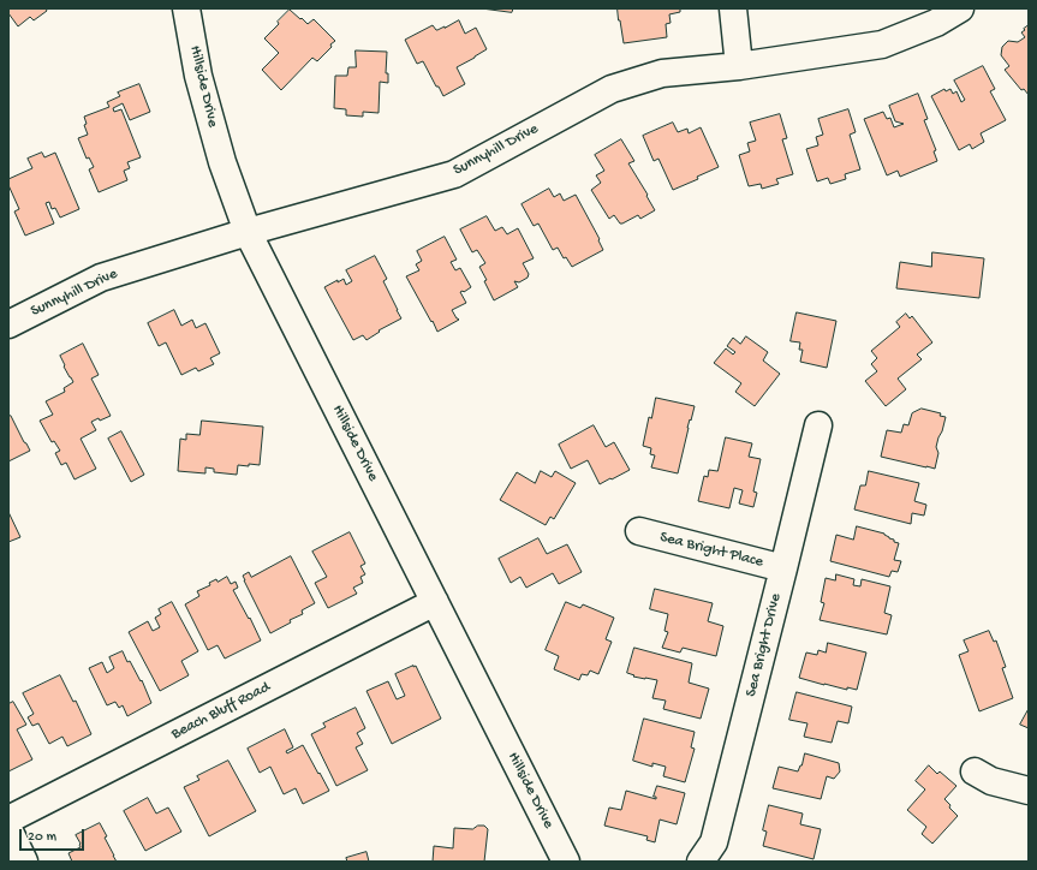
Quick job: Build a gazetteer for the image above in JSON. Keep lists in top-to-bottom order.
{
  "streets": {
    "street": [
      "Hillside Drive",
      "Sunnyhill Drive",
      "Sea Bright Place",
      "Sea Bright Drive",
      "Beach Bluff Road"
    ]
  },
  "crossings": [
    ["Hillside Drive", "Sunnyhill Drive"],
    ["Hillside Drive", "Beach Bluff Road"],
    ["Sea Bright Place", "Sea Bright Drive"]
  ],
  "scale_bar": "20 m"
}
